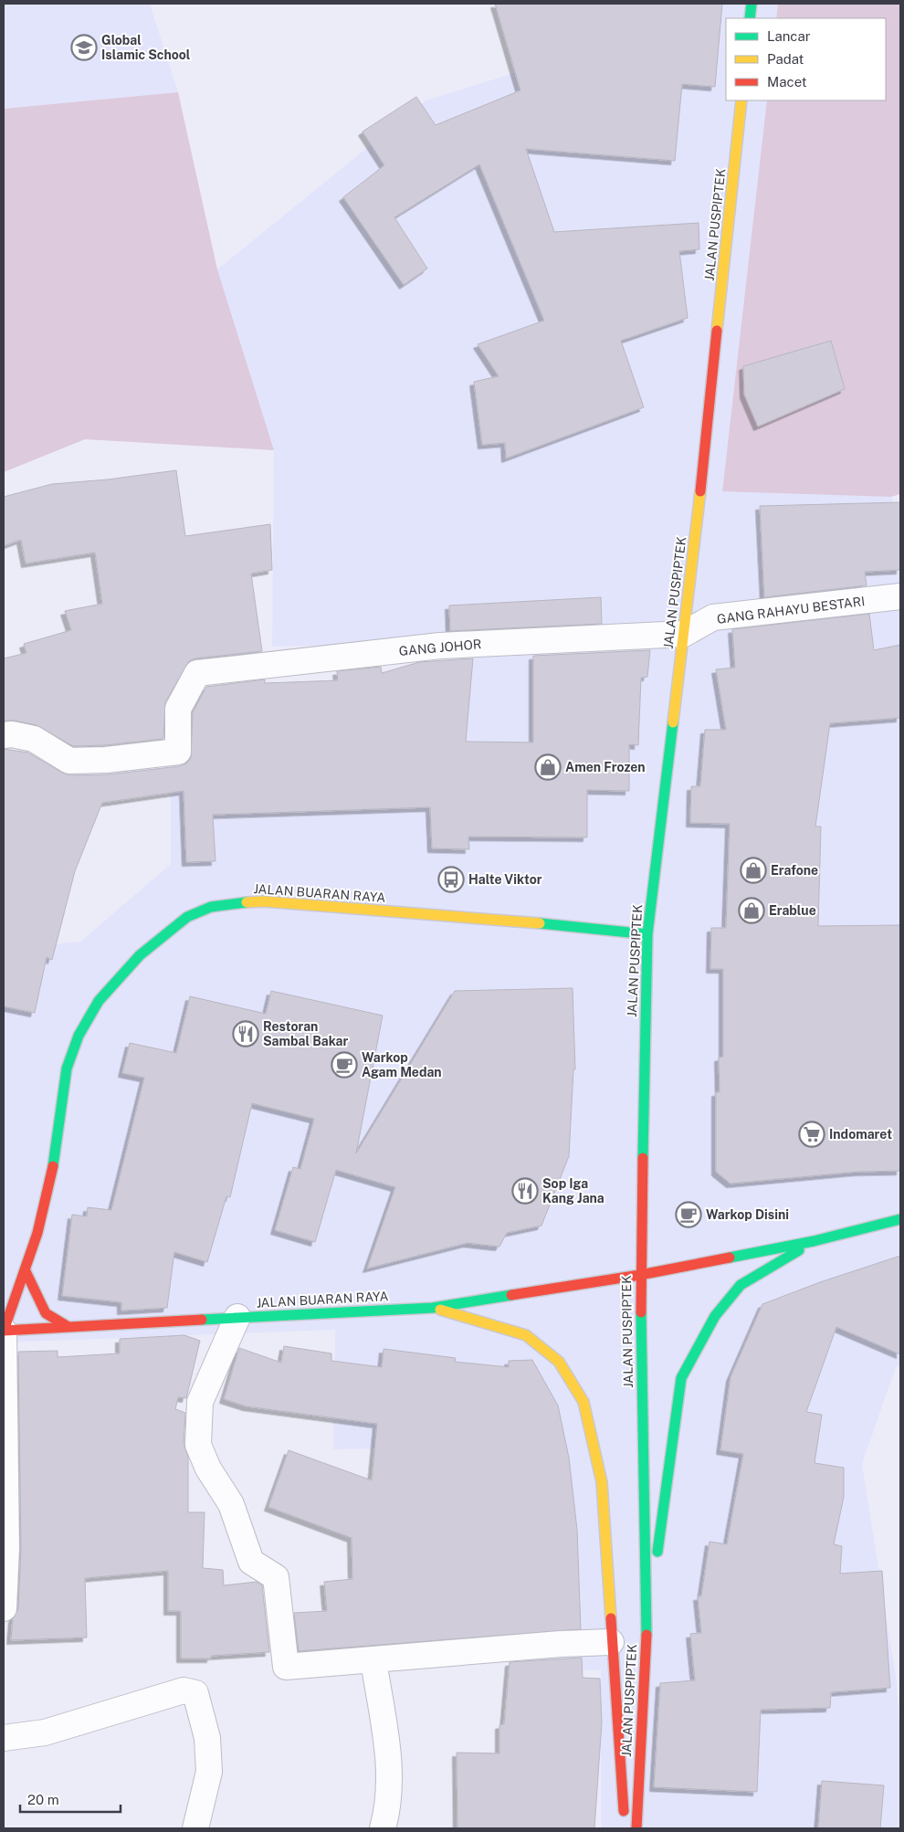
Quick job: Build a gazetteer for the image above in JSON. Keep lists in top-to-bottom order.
{
  "streets": {
    "main road": ["JALAN PUSPIPTEK", "JALAN BUARAN RAYA"],
    "street": ["GANG RAHAYU BESTARI", "GANG JOHOR"]
  },
  "crossings": [
    ["JALAN PUSPIPTEK", "GANG RAHAYU BESTARI"],
    ["JALAN PUSPIPTEK", "GANG JOHOR"],
    ["JALAN PUSPIPTEK", "JALAN BUARAN RAYA"],
    ["GANG RAHAYU BESTARI", "GANG JOHOR"]
  ],
  "places": {
    "school or university": ["Global Islamic School"],
    "shop": ["Amen Frozen", "Erafone", "Erablue"],
    "bus stop": ["Halte Viktor"],
    "restaurant": ["Restoran Sambal Bakar", "Sop Iga Kang Jana"],
    "cafe": ["Warkop Agam Medan", "Warkop Disini"],
    "supermarket": ["Indomaret"]
  },
  "legend": ["Lancar", "Padat", "Macet"],
  "scale_bar": "20 m"
}
